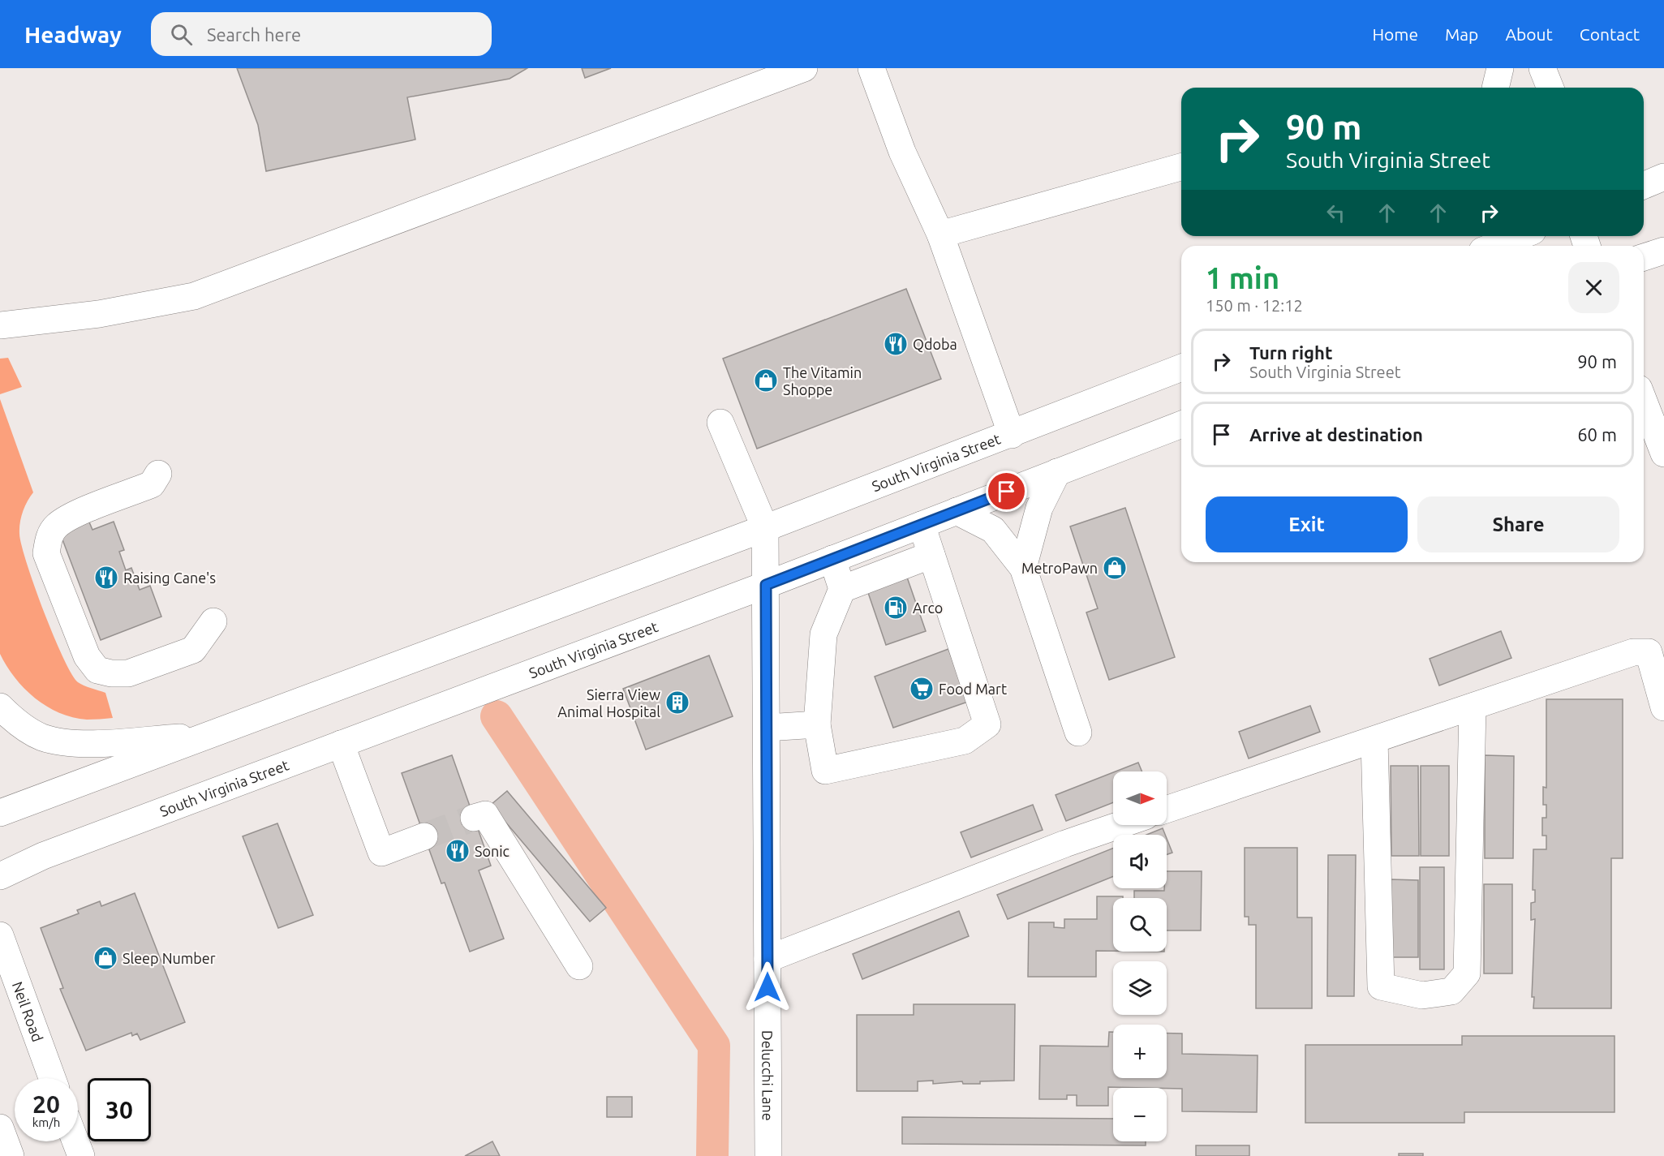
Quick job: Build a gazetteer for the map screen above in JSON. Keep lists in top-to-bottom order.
{
  "streets": {
    "main road": ["South Virginia Street", "Neil Road", "Delucchi Lane"]
  },
  "crossings": [
    ["South Virginia Street", "Delucchi Lane"]
  ],
  "places": {
    "restaurant": ["Qdoba", "Raising Cane's", "Sonic"],
    "shop": ["The Vitamin Shoppe", "MetroPawn", "Sleep Number"],
    "fuel station": ["Arco"],
    "supermarket": ["Food Mart"],
    "building": ["Sierra View Animal Hospital"]
  },
  "north": "right",
  "page": {
    "header": "Headway",
    "search": "Search here",
    "nav": [
      "Home",
      "Map",
      "About",
      "Contact"
    ],
    "turn": ["90 m", "South Virginia Street"],
    "heading": ["1 min", "150 m · 12:12"],
    "list": [
      {
        "name": "Turn right",
        "note": "South Virginia Street",
        "value": "90 m"
      },
      {
        "name": "Arrive at destination",
        "value": "60 m"
      }
    ],
    "buttons": ["Exit", "Share"],
    "map_buttons": ["+", "−"],
    "speed": "20 km/h",
    "limit": "30"
  }
}
